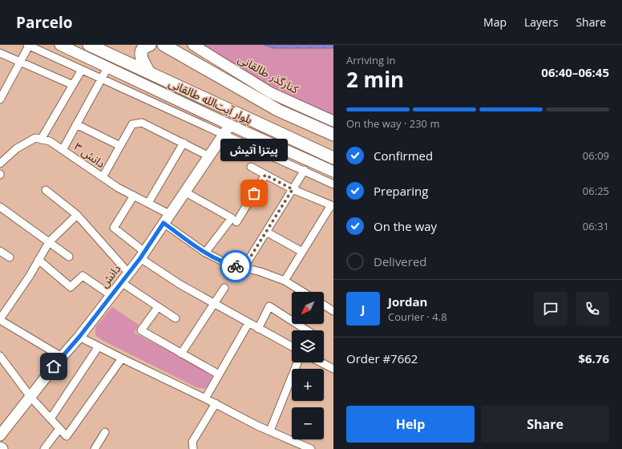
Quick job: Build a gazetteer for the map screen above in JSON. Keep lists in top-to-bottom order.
{
  "streets": {
    "main road": ["بلوار آیت‌الله طالقانی"],
    "street": ["کنارگذر طالقانی", "دانش ۳", "دانش"]
  },
  "crossings": [
    ["دانش ۳", "دانش"]
  ],
  "places": ["پیتزا آتیش"],
  "north": "bottom left",
  "page": {
    "header": "Parcelo",
    "nav": ["Map", "Layers", "Share"],
    "heading": ["2 min", "Arriving in", "06:40–06:45"],
    "panel": [
      "Jordan",
      "Courier · 4.8",
      "Order #7662",
      "$6.76"
    ],
    "bar": "On the way · 230 m",
    "list": [
      ["Confirmed", "06:09"],
      ["Preparing", "06:25"],
      ["On the way", "06:31"],
      "Delivered"
    ],
    "bubble": "پیتزا آتیش",
    "map_buttons": ["+", "−"],
    "round": "J",
    "buttons": ["Help", "Share"]
  }
}
